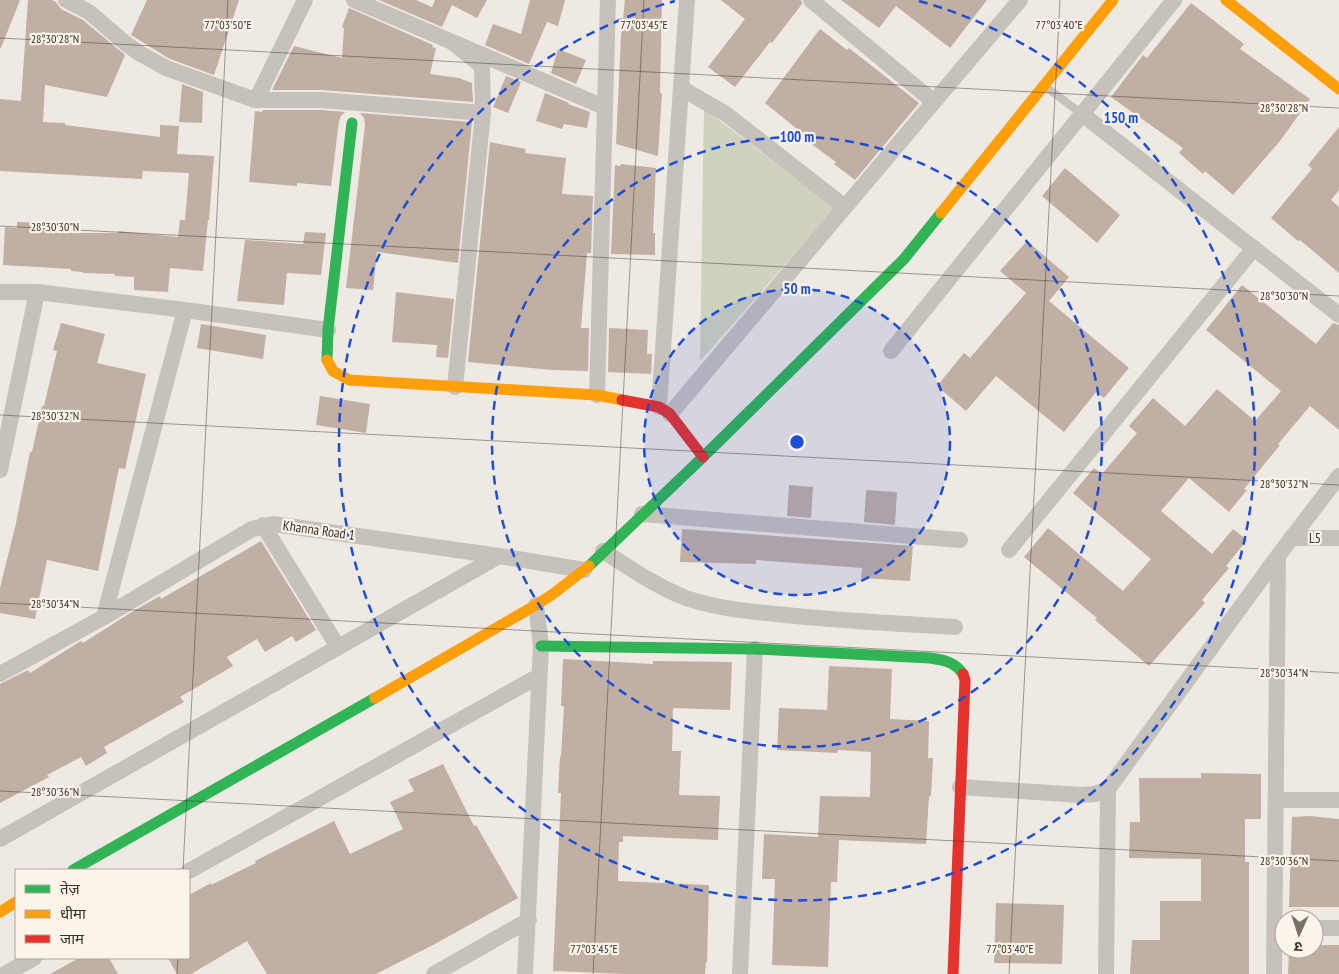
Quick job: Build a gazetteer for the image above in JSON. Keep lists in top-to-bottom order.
{
  "streets": {
    "street": ["Khanna Road 1", "L5"]
  },
  "legend": ["तेज़", "धीमा", "जाम"],
  "north": "bottom",
  "coordinates": [
    "77°03'50\"E",
    "77°03'45\"E",
    "77°03'40\"E",
    "28°30'28\"N",
    "28°30'30\"N",
    "28°30'32\"N",
    "28°30'34\"N",
    "28°30'36\"N"
  ],
  "rings": ["150 m", "100 m", "50 m"]
}
